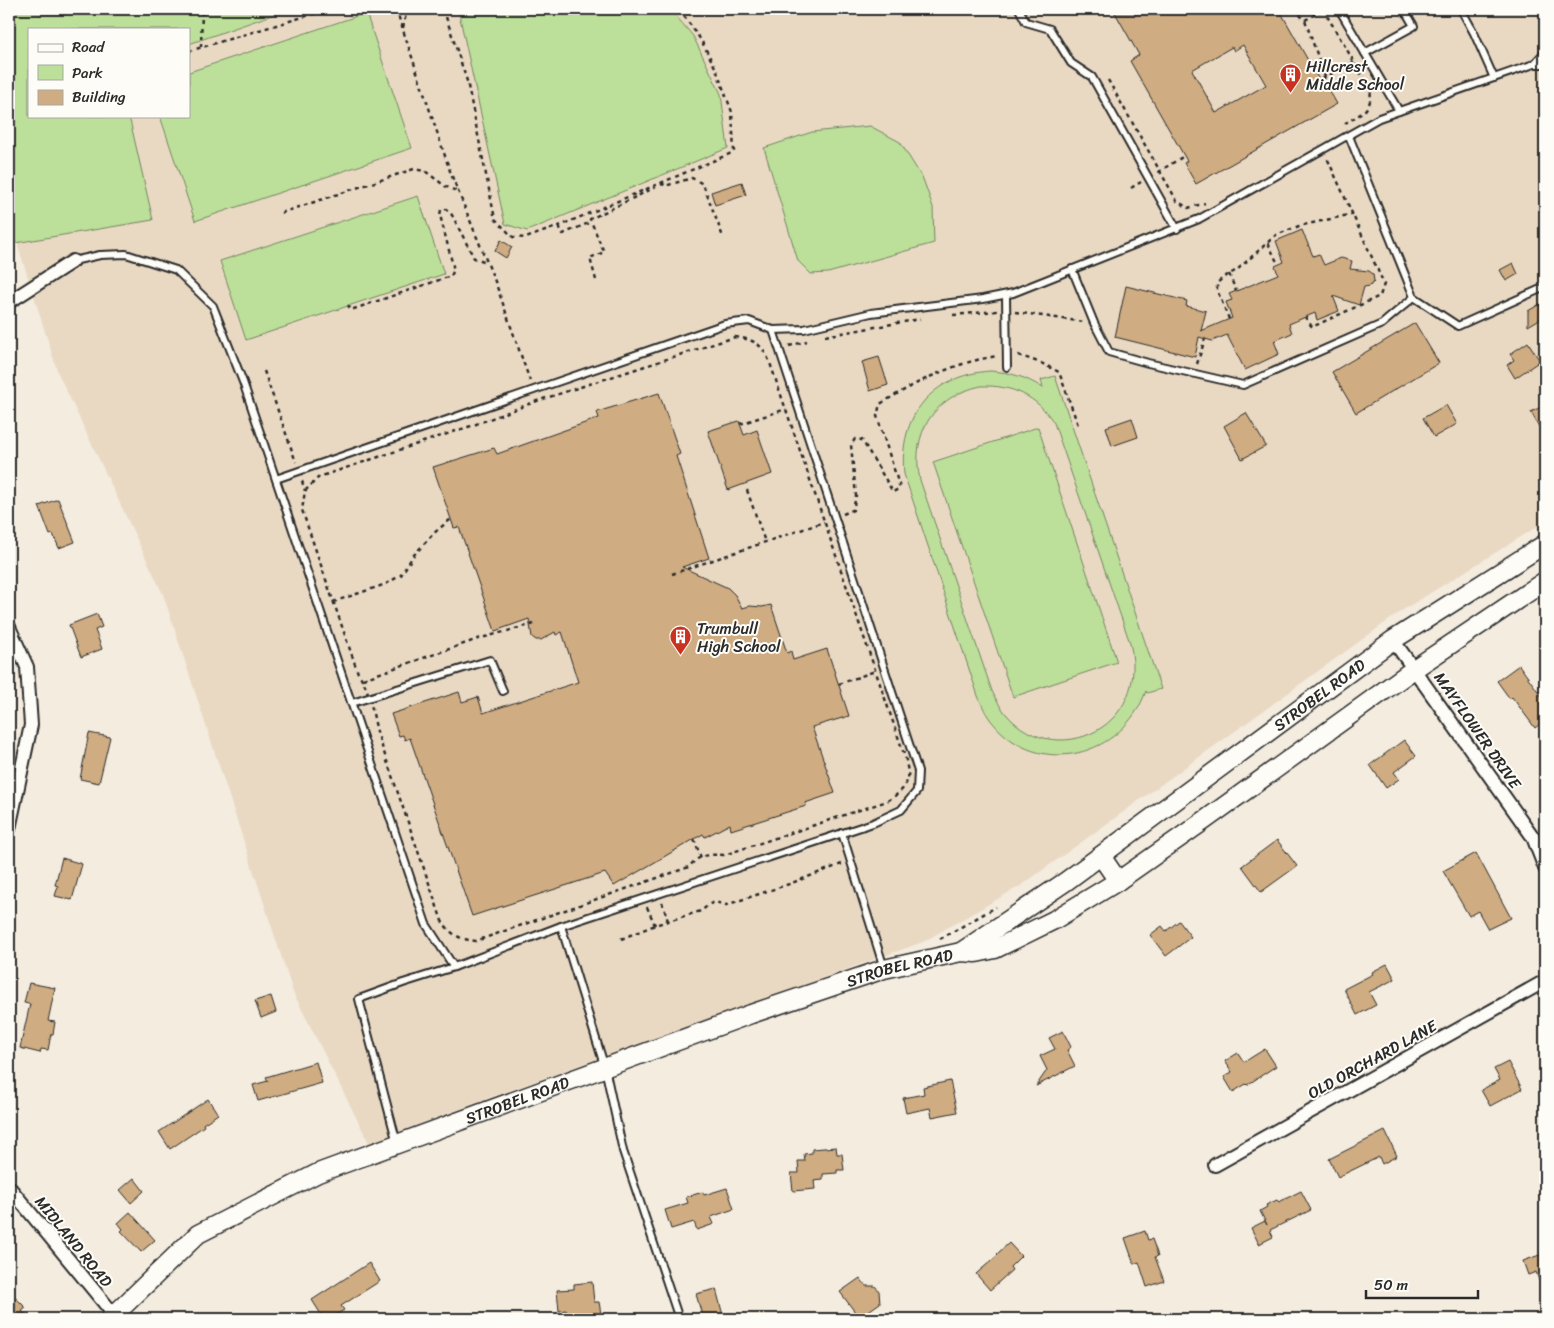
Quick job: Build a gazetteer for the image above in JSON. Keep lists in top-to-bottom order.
{
  "streets": {
    "street": [
      "STROBEL ROAD",
      "MAYFLOWER DRIVE",
      "OLD ORCHARD LANE",
      "MIDLAND ROAD"
    ]
  },
  "crossings": [
    ["STROBEL ROAD", "MAYFLOWER DRIVE"],
    ["STROBEL ROAD", "MIDLAND ROAD"]
  ],
  "places": {
    "building": ["Hillcrest Middle School", "Trumbull High School"]
  },
  "legend": ["Road", "Park", "Building"],
  "scale_bar": "50 m"
}
